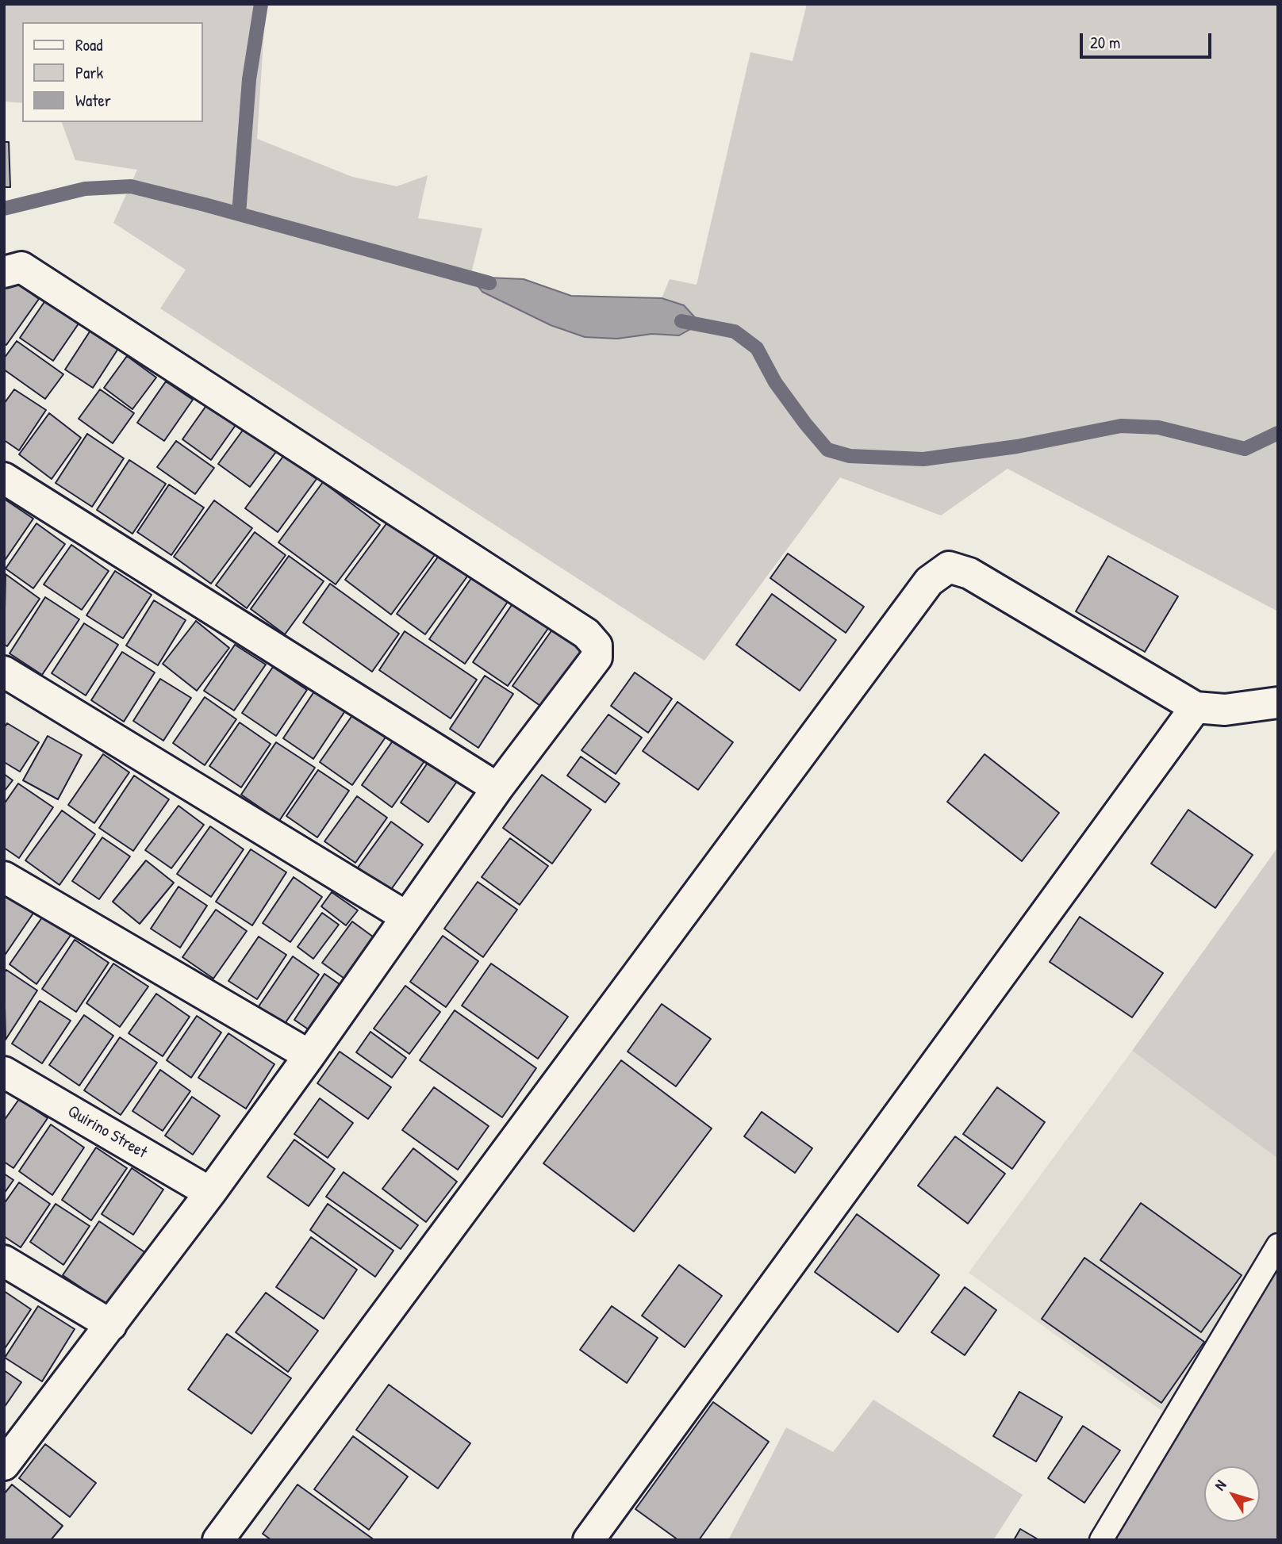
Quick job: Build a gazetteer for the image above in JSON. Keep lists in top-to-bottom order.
{
  "streets": {
    "street": ["Quirino Street"]
  },
  "legend": ["Road", "Park", "Water"],
  "scale_bar": "20 m",
  "north": "top left"
}
